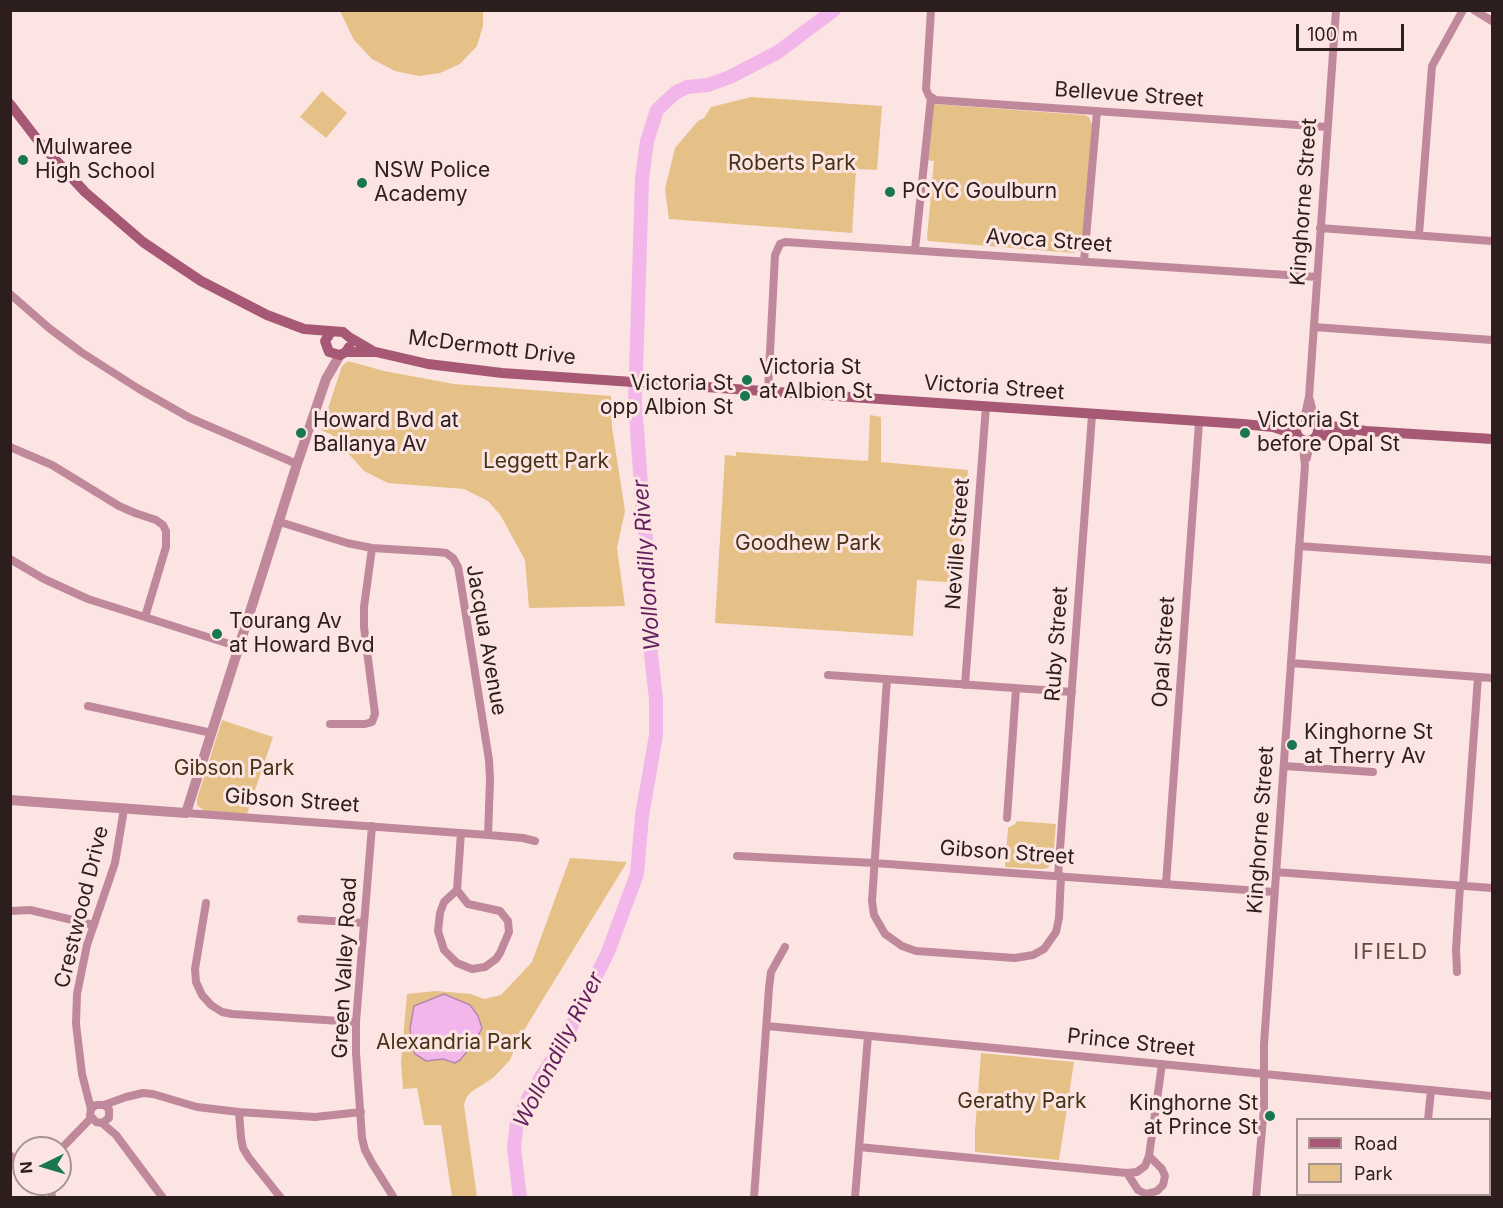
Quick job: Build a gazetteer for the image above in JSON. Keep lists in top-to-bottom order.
{
  "streets": {
    "main road": ["McDermott Drive", "Victoria Street"],
    "street": [
      "Bellevue Street",
      "Kinghorne Street",
      "Avoca Street",
      "Neville Street",
      "Jacqua Avenue",
      "Ruby Street",
      "Opal Street",
      "Gibson Street",
      "Crestwood Drive",
      "Green Valley Road",
      "Prince Street"
    ]
  },
  "crossings": [
    ["Bellevue Street", "Kinghorne Street"],
    ["Kinghorne Street", "Avoca Street"],
    ["Kinghorne Street", "Victoria Street"],
    ["Kinghorne Street", "Gibson Street"],
    ["Kinghorne Street", "Prince Street"],
    ["Avoca Street", "Victoria Street"],
    ["McDermott Drive", "Victoria Street"],
    ["Victoria Street", "Neville Street"],
    ["Victoria Street", "Ruby Street"],
    ["Victoria Street", "Opal Street"],
    ["Jacqua Avenue", "Gibson Street"],
    ["Ruby Street", "Gibson Street"],
    ["Opal Street", "Gibson Street"],
    ["Gibson Street", "Crestwood Drive"],
    ["Gibson Street", "Green Valley Road"]
  ],
  "districts": ["IFIELD"],
  "water": ["Wollondilly River"],
  "parks": [
    "Roberts Park",
    "Leggett Park",
    "Goodhew Park",
    "Gibson Park",
    "Alexandria Park",
    "Gerathy Park"
  ],
  "places": [
    "Mulwaree High School",
    "NSW Police Academy",
    "PCYC Goulburn",
    "Victoria St at Albion St",
    "Victoria St opp Albion St",
    "Howard Bvd at Ballanya Av",
    "Victoria St before Opal St",
    "Tourang Av at Howard Bvd",
    "Kinghorne St at Therry Av",
    "Kinghorne St at Prince St"
  ],
  "legend": ["Road", "Park"],
  "scale_bar": "100 m",
  "north": "left"
}
